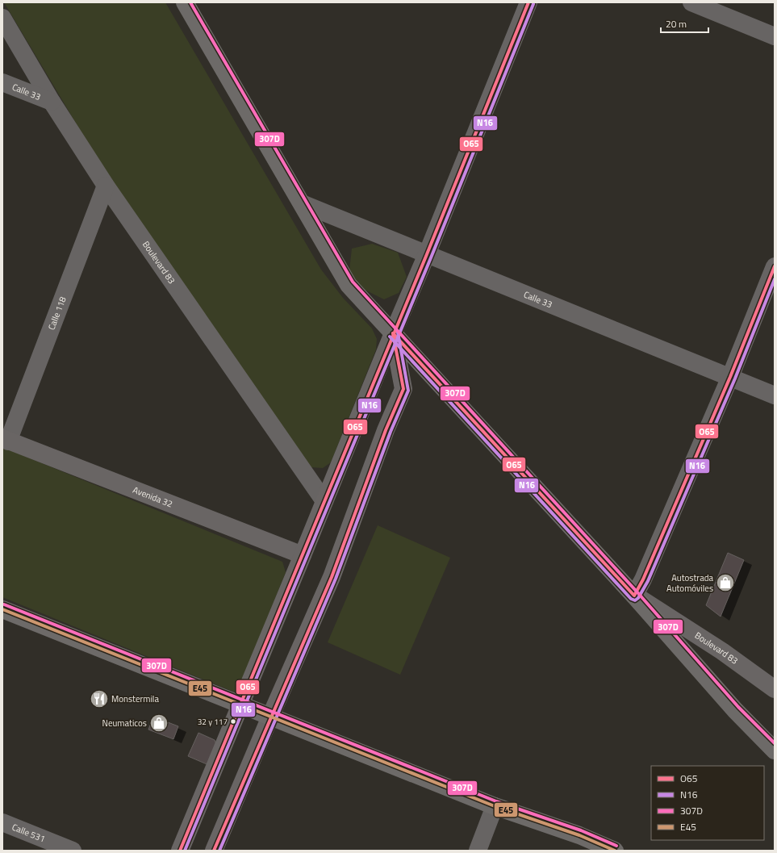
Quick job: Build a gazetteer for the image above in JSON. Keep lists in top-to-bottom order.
{
  "streets": {
    "highway": ["Boulevard 83"],
    "street": [
      "Calle 33",
      "Calle 118",
      "Avenida 32",
      "Calle 531"
    ]
  },
  "crossings": [
    ["Calle 33", "Boulevard 83"],
    ["Boulevard 83", "Calle 118"],
    ["Calle 118", "Avenida 32"]
  ],
  "places": {
    "shop": ["Autostrada Automóviles", "Neumaticos"],
    "restaurant": ["Monstermila"],
    "other": ["32 y 117"]
  },
  "lines": [
    "transit line O65",
    "transit line 307D",
    "transit line N16",
    "transit line E45"
  ],
  "legend": [
    "O65",
    "N16",
    "307D",
    "E45"
  ],
  "scale_bar": "20 m"
}
